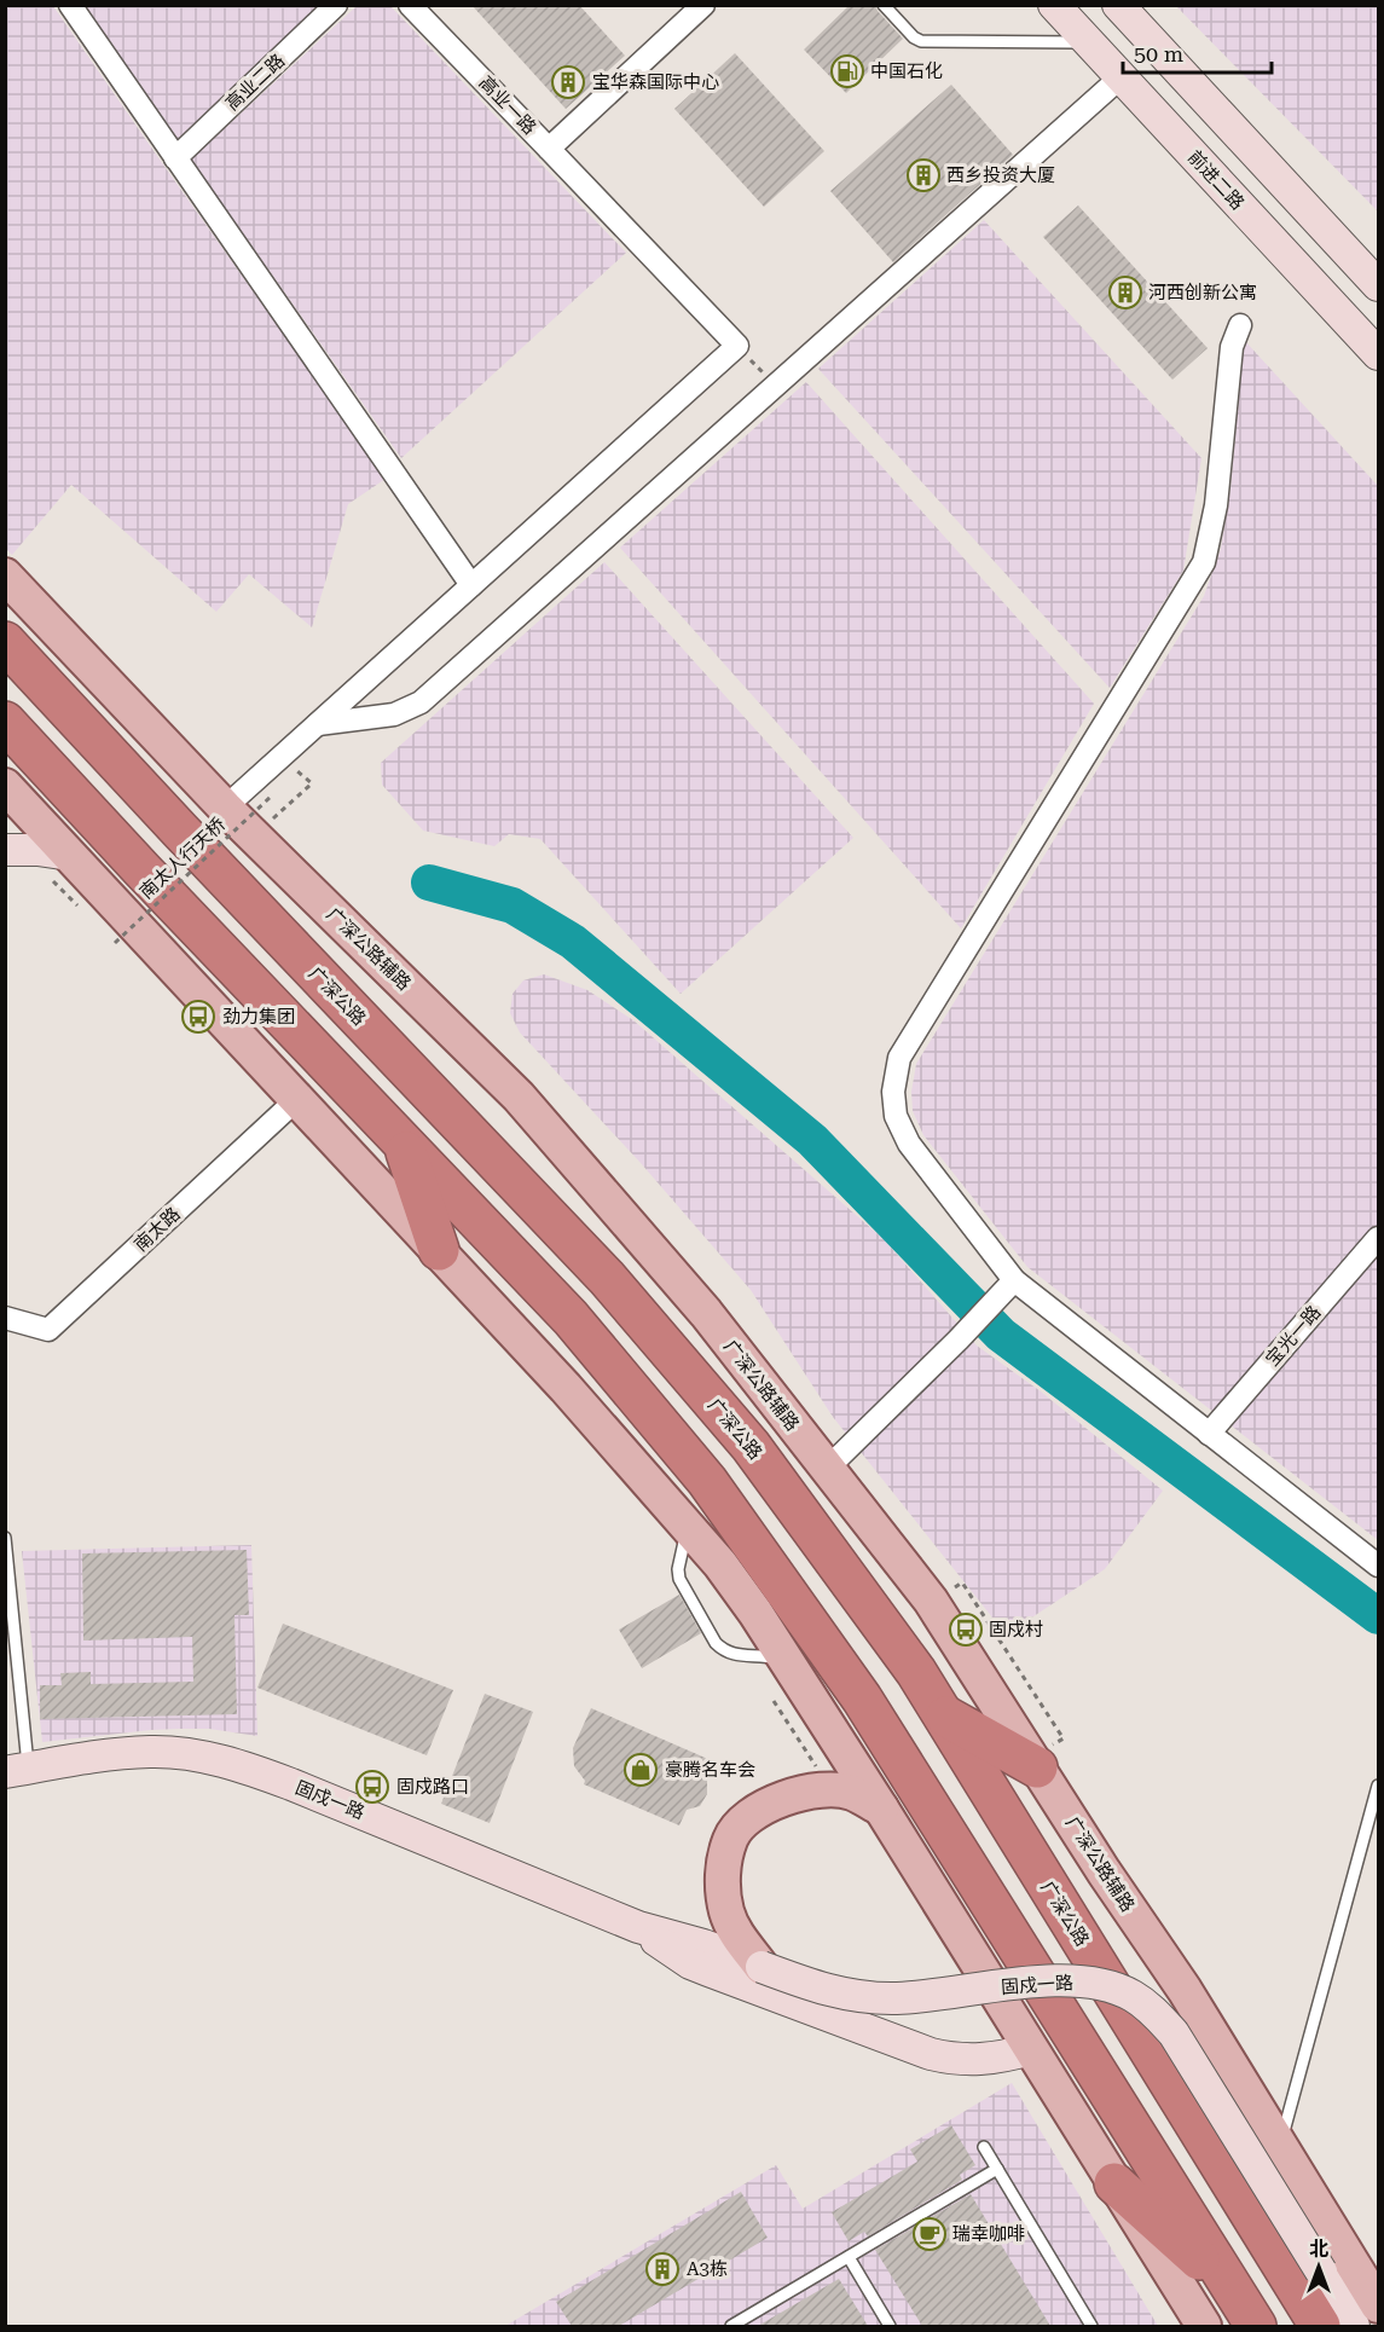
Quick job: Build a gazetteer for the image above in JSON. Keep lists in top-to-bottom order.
{
  "streets": {
    "highway": ["广深公路"],
    "main road": ["广深公路辅路"],
    "street": [
      "高业二路",
      "高业一路",
      "前进二路",
      "南太路",
      "宝光一路",
      "固戍一路"
    ],
    "path": ["南太人行天桥"]
  },
  "places": {
    "fuel station": ["中国石化"],
    "building": [
      "宝华森国际中心",
      "西乡投资大厦",
      "河西创新公寓",
      "A3栋"
    ],
    "bus stop": ["劲力集团", "固戍村", "固戍路口"],
    "shop": ["豪腾名车会"],
    "cafe": ["瑞幸咖啡"]
  },
  "scale_bar": "50 m",
  "north": "top"
}
